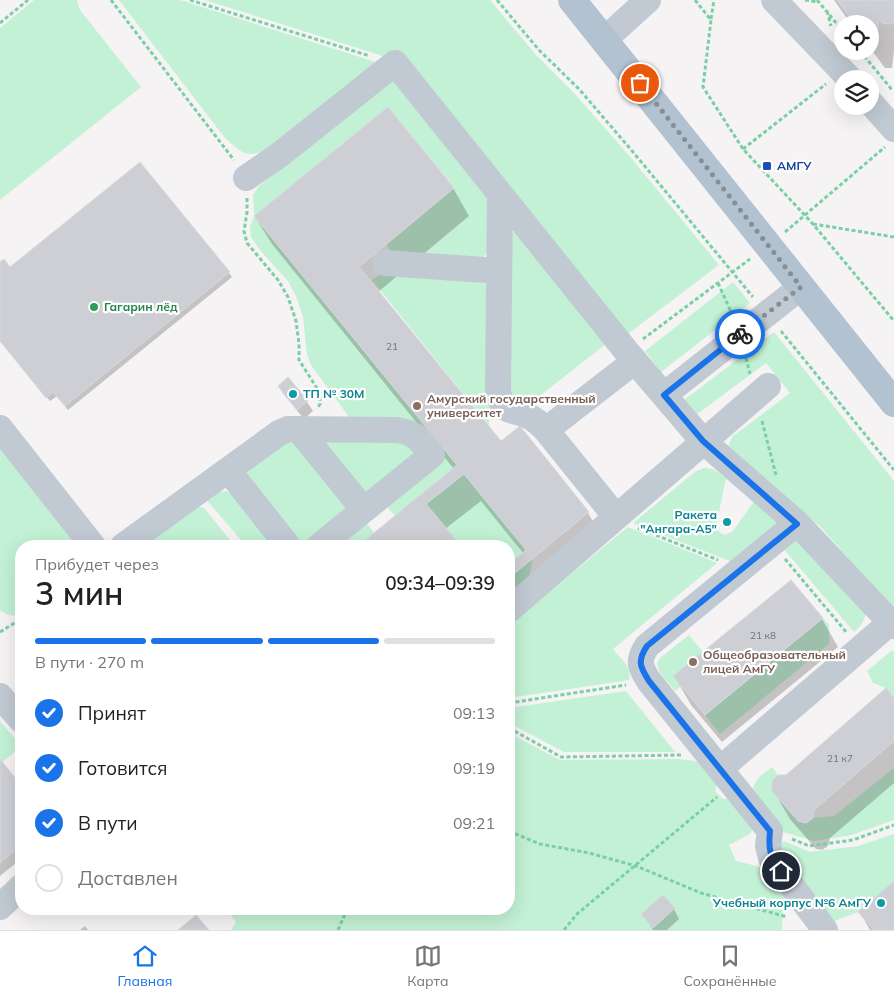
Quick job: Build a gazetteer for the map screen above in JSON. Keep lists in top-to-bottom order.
{
  "places": {
    "transit": ["АМГУ"],
    "other": [
      "Гагарин лёд",
      "ТП № 30М",
      "Амурский государственный университет",
      "Ракета \"Ангара-А5\"",
      "Общеобразовательный лицей АмГУ",
      "Учебный корпус №6 АмГУ"
    ]
  },
  "house_numbers": ["21", "21 к8", "21 к7"],
  "page": {
    "heading": ["3 мин", "Прибудет через", "09:34–09:39"],
    "bar": "В пути · 270 m",
    "list": [
      ["Принят", "09:13"],
      ["Готовится", "09:19"],
      ["В пути", "09:21"],
      "Доставлен"
    ],
    "tabs": ["Главная", "Карта", "Сохранённые"]
  }
}
